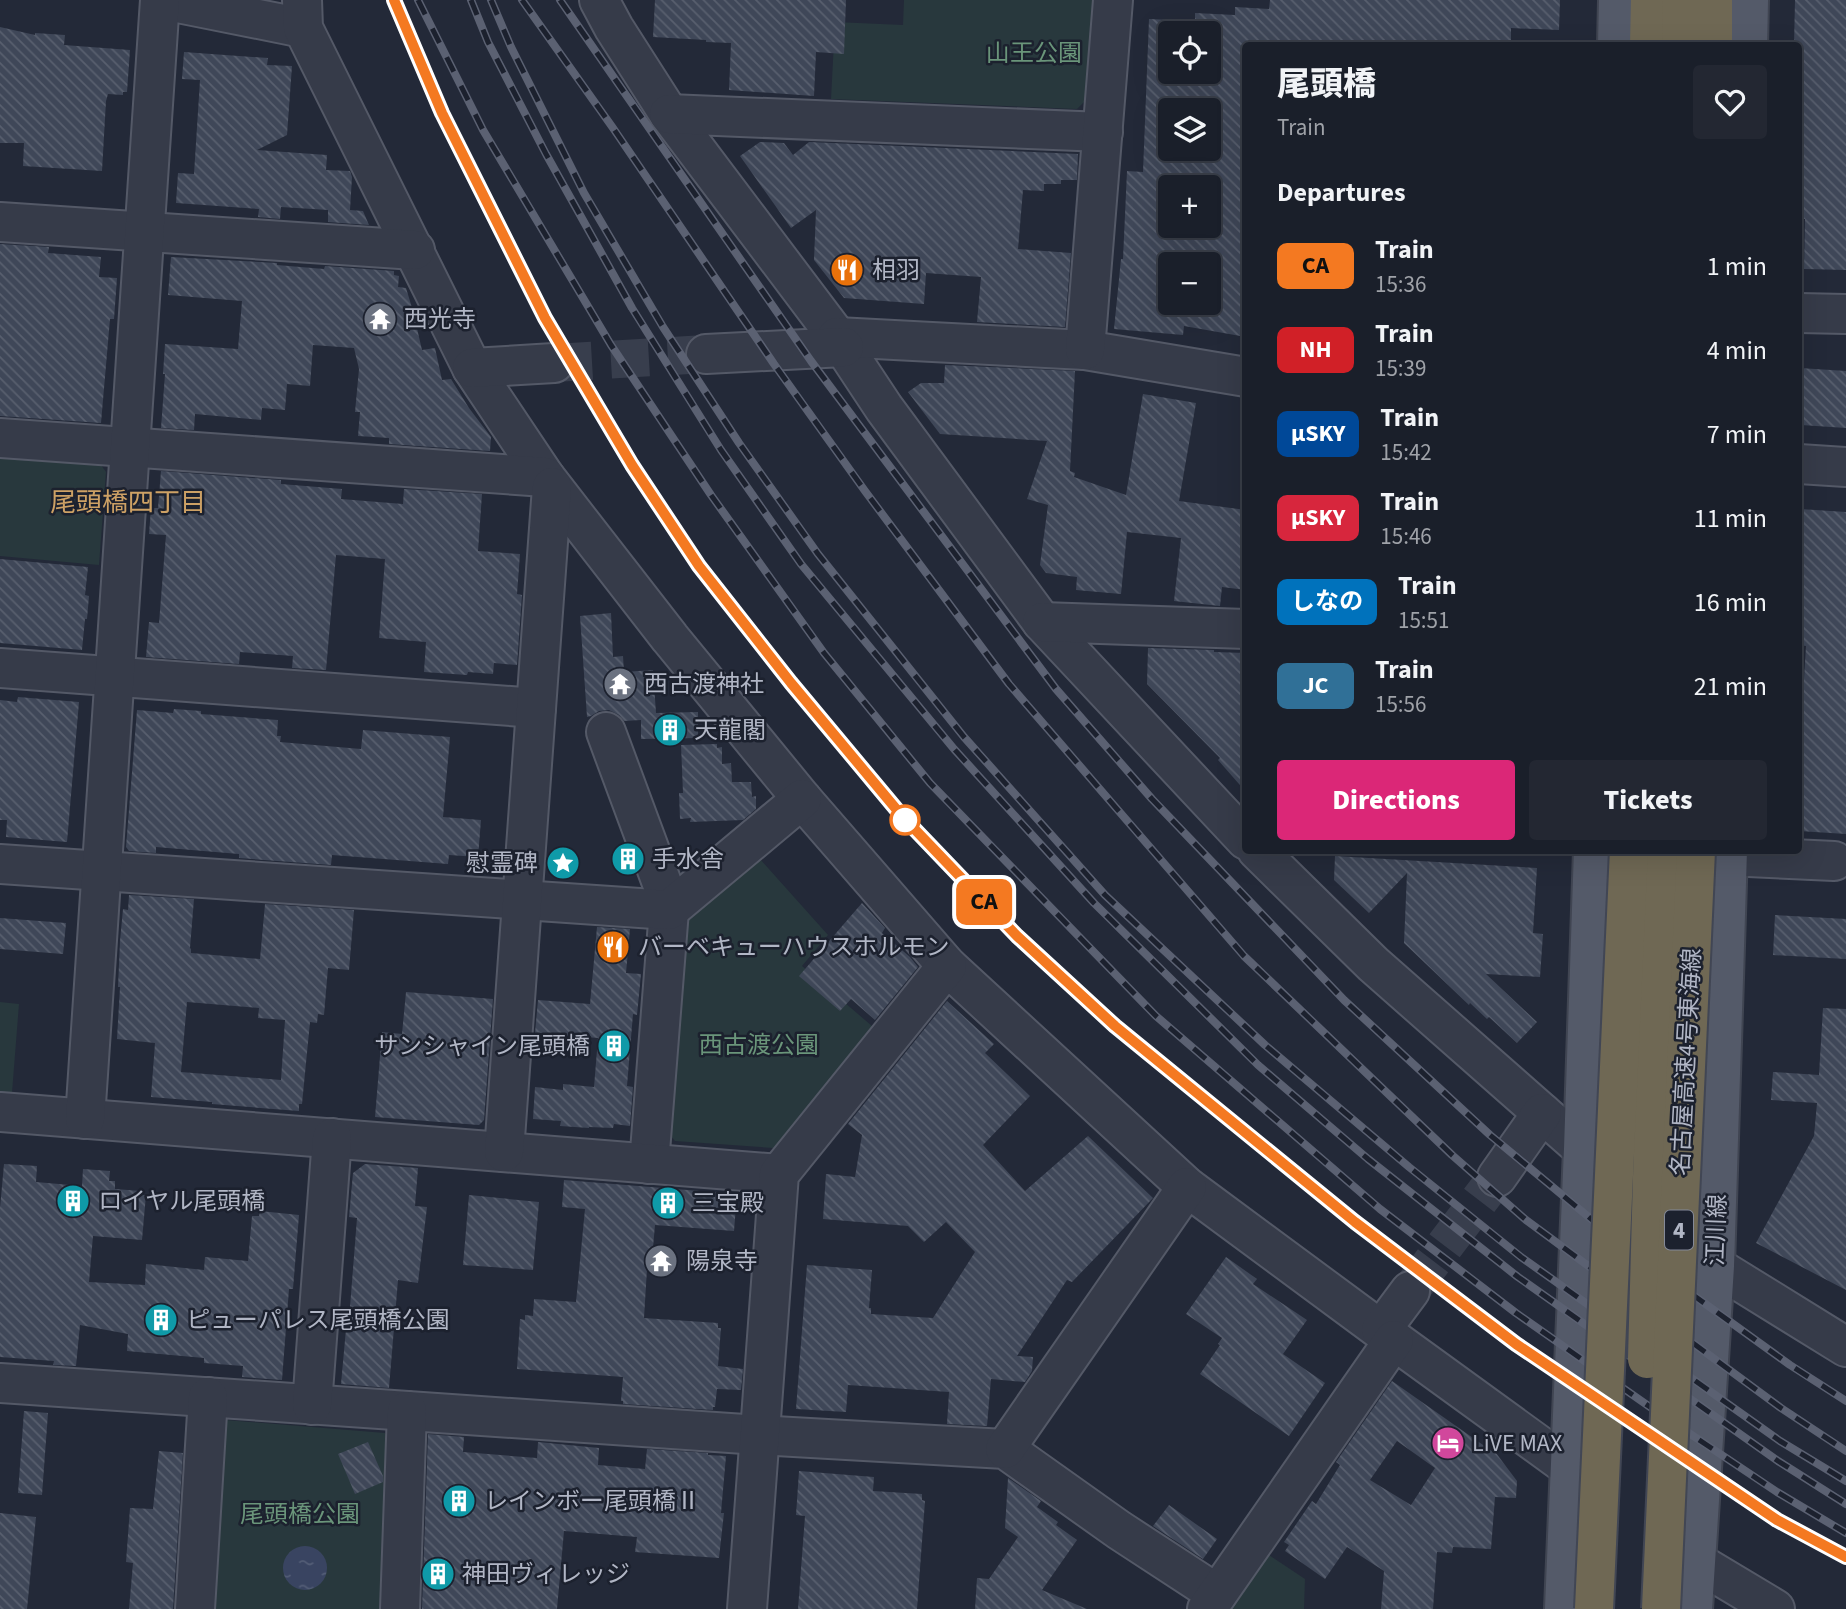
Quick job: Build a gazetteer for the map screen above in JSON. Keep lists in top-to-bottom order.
{
  "streets": {
    "highway": ["名古屋高速4号東海線", "4"],
    "main road": ["江川線"]
  },
  "crossings": [
    ["名古屋高速4号東海線", "江川線"]
  ],
  "districts": ["尾頭橋四丁目"],
  "parks": ["山王公園", "西古渡公園", "尾頭橋公園"],
  "places": {
    "restaurant": ["相羽", "バーベキューハウスホルモン"],
    "temple": ["西光寺", "西古渡神社", "陽泉寺"],
    "building": [
      "天龍閣",
      "手水舎",
      "サンシャイン尾頭橋",
      "ロイヤル尾頭橋",
      "三宝殿",
      "ピューパレス尾頭橋公園",
      "レインボー尾頭橋Ⅱ",
      "神田ヴィレッジ"
    ],
    "place": ["慰霊碑"],
    "hotel": ["LiVE MAX"]
  },
  "page": {
    "on_map": "CA",
    "map_buttons": ["+", "−"],
    "heading": [
      ["尾頭橋", "Train"],
      "Departures"
    ],
    "list": [
      {
        "mark": "CA",
        "name": "Train",
        "note": "15:36",
        "value": "1 min"
      },
      {
        "mark": "NH",
        "name": "Train",
        "note": "15:39",
        "value": "4 min"
      },
      {
        "mark": "μSKY",
        "name": "Train",
        "note": "15:42",
        "value": "7 min"
      },
      {
        "mark": "μSKY",
        "name": "Train",
        "note": "15:46",
        "value": "11 min"
      },
      {
        "mark": "しなの",
        "name": "Train",
        "note": "15:51",
        "value": "16 min"
      },
      {
        "mark": "JC",
        "name": "Train",
        "note": "15:56",
        "value": "21 min"
      }
    ],
    "buttons": ["Directions", "Tickets"]
  }
}
